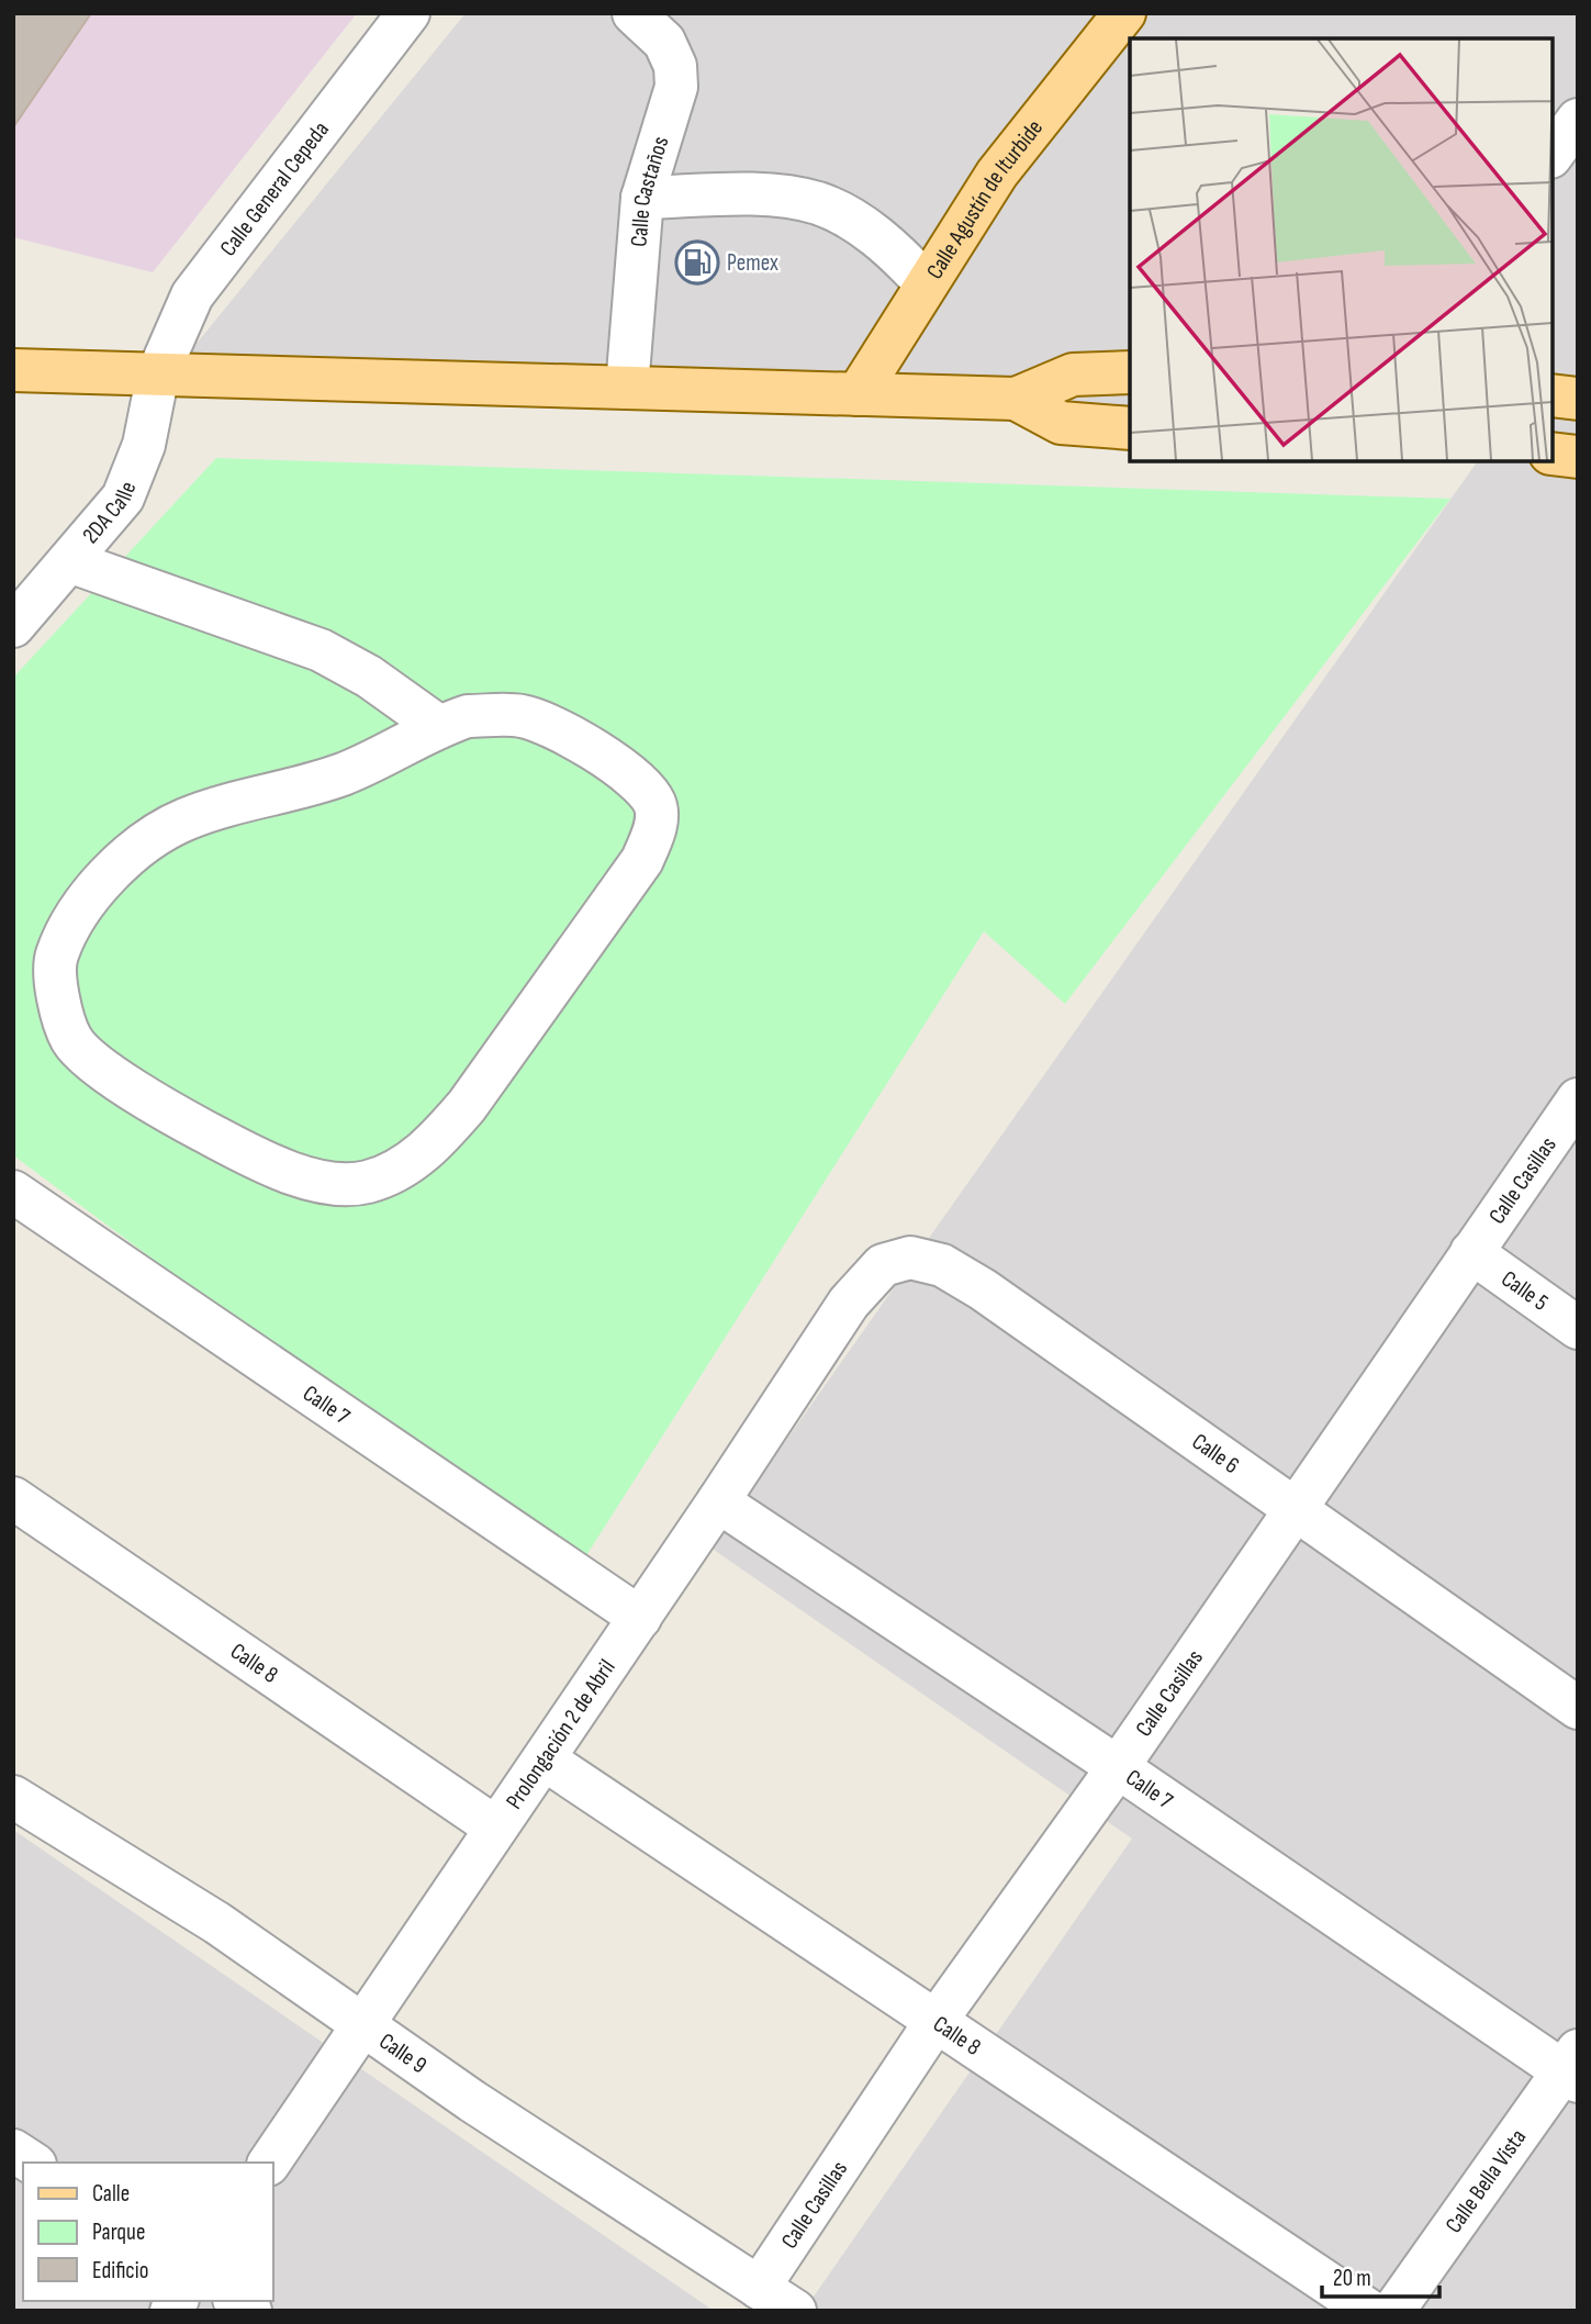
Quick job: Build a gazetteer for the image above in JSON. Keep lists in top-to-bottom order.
{
  "streets": {
    "main road": ["Calle Agustín de Iturbide"],
    "street": [
      "Calle General Cepeda",
      "Calle Castaños",
      "2DA Calle",
      "Calle Casillas",
      "Calle 5",
      "Calle 7",
      "Calle 6",
      "Calle 8",
      "Prolongación 2 de Abril",
      "Calle 9",
      "Calle Bella Vista"
    ]
  },
  "crossings": [
    ["Calle General Cepeda", "2DA Calle"],
    ["Calle Casillas", "Calle 5"],
    ["Calle Casillas", "Calle 7"],
    ["Calle Casillas", "Calle 6"],
    ["Calle Casillas", "Calle 8"],
    ["Calle Casillas", "Calle 9"],
    ["Calle 7", "Prolongación 2 de Abril"],
    ["Calle 7", "Calle Bella Vista"],
    ["Calle 6", "Prolongación 2 de Abril"],
    ["Calle 8", "Prolongación 2 de Abril"],
    ["Prolongación 2 de Abril", "Calle 9"]
  ],
  "places": {
    "fuel station": ["Pemex"]
  },
  "legend": ["Calle", "Parque", "Edificio"],
  "scale_bar": "20 m"
}
